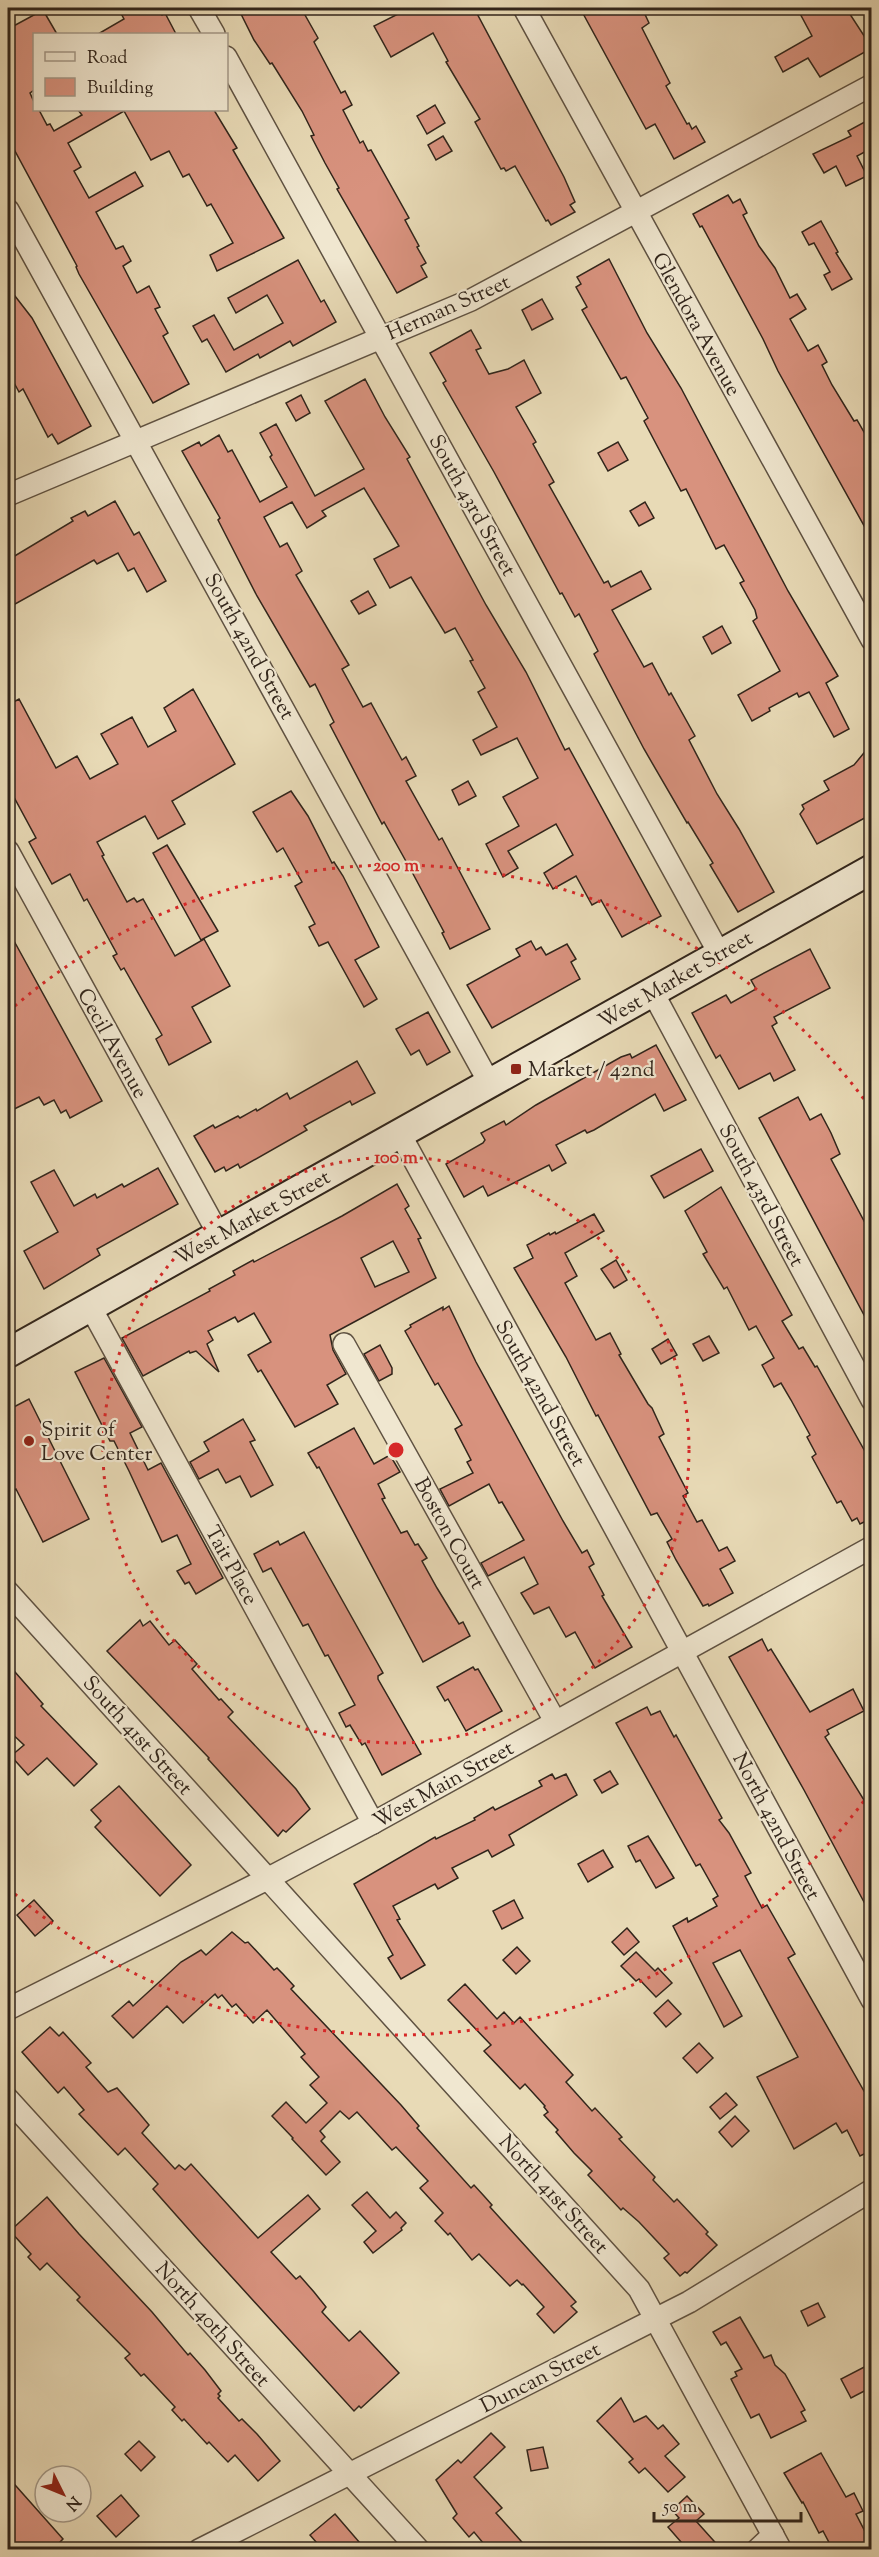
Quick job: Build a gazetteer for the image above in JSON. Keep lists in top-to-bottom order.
{
  "streets": {
    "street": [
      "Herman Street",
      "Glendora Avenue",
      "South 43rd Street",
      "South 42nd Street",
      "West Market Street",
      "Cecil Avenue",
      "Boston Court",
      "Tait Place",
      "South 41st Street",
      "West Main Street",
      "North 42nd Street",
      "North 41st Street",
      "North 40th Street",
      "Duncan Street"
    ]
  },
  "crossings": [
    ["Herman Street", "Glendora Avenue"],
    ["Herman Street", "South 43rd Street"],
    ["Herman Street", "South 42nd Street"],
    ["South 43rd Street", "West Market Street"],
    ["South 42nd Street", "West Market Street"],
    ["South 42nd Street", "West Main Street"],
    ["South 42nd Street", "North 42nd Street"],
    ["West Market Street", "Cecil Avenue"],
    ["West Market Street", "Tait Place"],
    ["Boston Court", "West Main Street"],
    ["Tait Place", "West Main Street"],
    ["South 41st Street", "West Main Street"],
    ["South 41st Street", "North 41st Street"],
    ["West Main Street", "North 42nd Street"],
    ["West Main Street", "North 41st Street"],
    ["North 41st Street", "Duncan Street"],
    ["North 40th Street", "Duncan Street"]
  ],
  "places": {
    "transit": ["Market / 42nd"],
    "other": ["Spirit of Love Center"]
  },
  "legend": ["Road", "Building"],
  "scale_bar": "50 m",
  "north": "bottom right",
  "rings": ["200 m", "100 m"]
}
